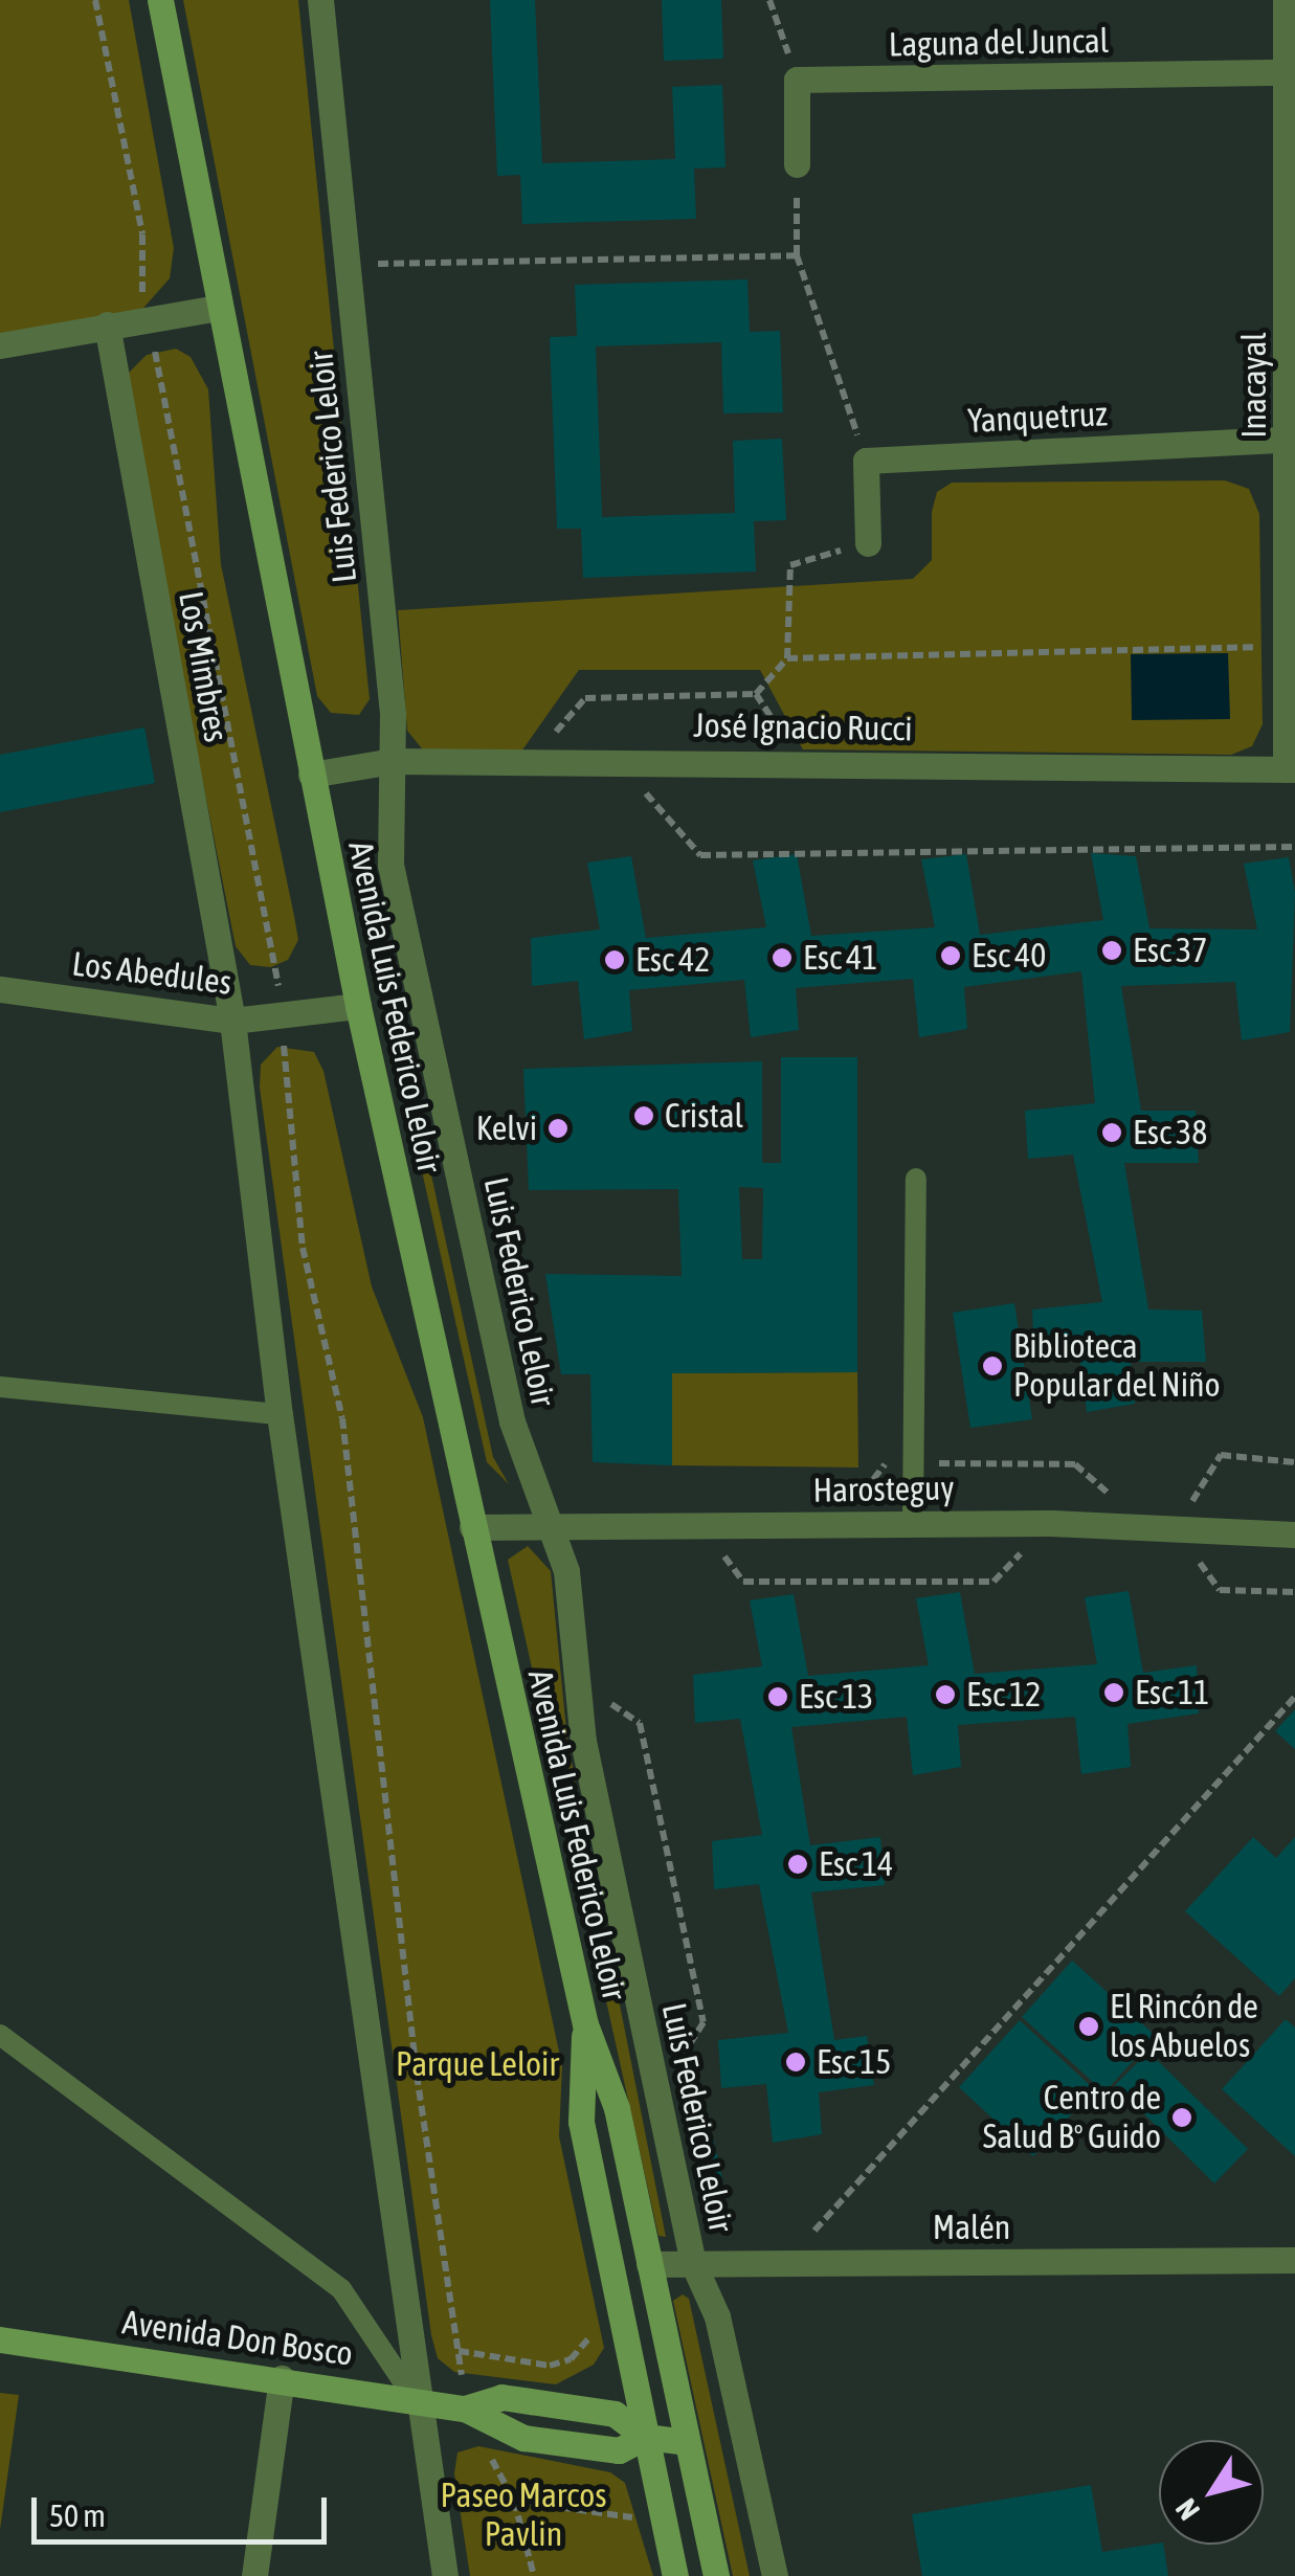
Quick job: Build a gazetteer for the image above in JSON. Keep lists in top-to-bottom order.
{
  "streets": {
    "main road": ["Avenida Luis Federico Leloir", "Avenida Don Bosco"],
    "street": [
      "Laguna del Juncal",
      "Inacayal",
      "Yanquetruz",
      "Luis Federico Leloir",
      "Los Mimbres",
      "José Ignacio Rucci",
      "Los Abedules",
      "Harosteguy",
      "Malén"
    ]
  },
  "crossings": [
    ["Laguna del Juncal", "Inacayal"],
    ["Inacayal", "Yanquetruz"],
    ["Inacayal", "José Ignacio Rucci"],
    ["Luis Federico Leloir", "José Ignacio Rucci"],
    ["Luis Federico Leloir", "Harosteguy"],
    ["Luis Federico Leloir", "Malén"],
    ["Los Mimbres", "Los Abedules"],
    ["José Ignacio Rucci", "Avenida Luis Federico Leloir"],
    ["Los Abedules", "Avenida Luis Federico Leloir"],
    ["Avenida Luis Federico Leloir", "Harosteguy"],
    ["Avenida Luis Federico Leloir", "Malén"],
    ["Avenida Luis Federico Leloir", "Avenida Don Bosco"]
  ],
  "parks": ["Parque Leloir", "Paseo Marcos Pavlin"],
  "places": [
    "Esc 37",
    "Esc 40",
    "Esc 41",
    "Esc 42",
    "Cristal",
    "Kelvi",
    "Esc 38",
    "Biblioteca Popular del Niño",
    "Esc 11",
    "Esc 12",
    "Esc 13",
    "Esc 14",
    "El Rincón de los Abuelos",
    "Esc 15",
    "Centro de Salud B° Guido"
  ],
  "scale_bar": "50 m",
  "north": "bottom left"
}
